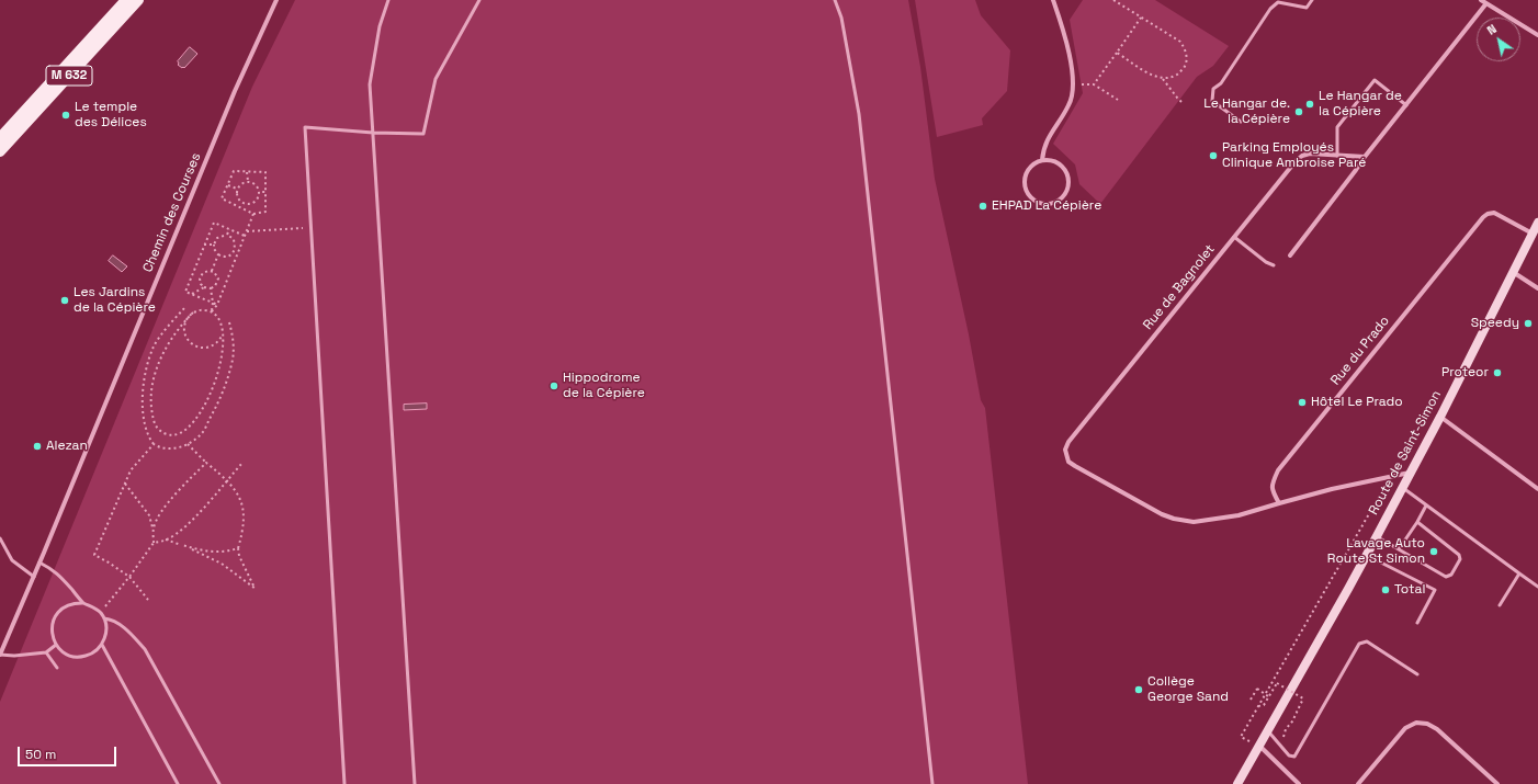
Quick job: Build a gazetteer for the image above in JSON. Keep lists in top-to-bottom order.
{
  "streets": {
    "main road": ["M 632", "Route de Saint-Simon"],
    "street": ["Chemin des Courses", "Rue de Bagnolet", "Rue du Prado"]
  },
  "crossings": [
    ["Rue de Bagnolet", "Rue du Prado"],
    ["Rue du Prado", "Route de Saint-Simon"]
  ],
  "places": [
    "Le Hangar de la Cépière",
    "Le Hangar de. la Cépière",
    "Le temple des Délices",
    "Parking Employés Clinique Ambroise Paré",
    "EHPAD La Cépière",
    "Les Jardins de la Cépière",
    "Speedy",
    "Proteor",
    "Hippodrome de la Cépière",
    "Hôtel Le Prado",
    "Alezan",
    "Lavage Auto Route St Simon",
    "Total",
    "Collège George Sand"
  ],
  "scale_bar": "50 m",
  "north": "top left"
}
